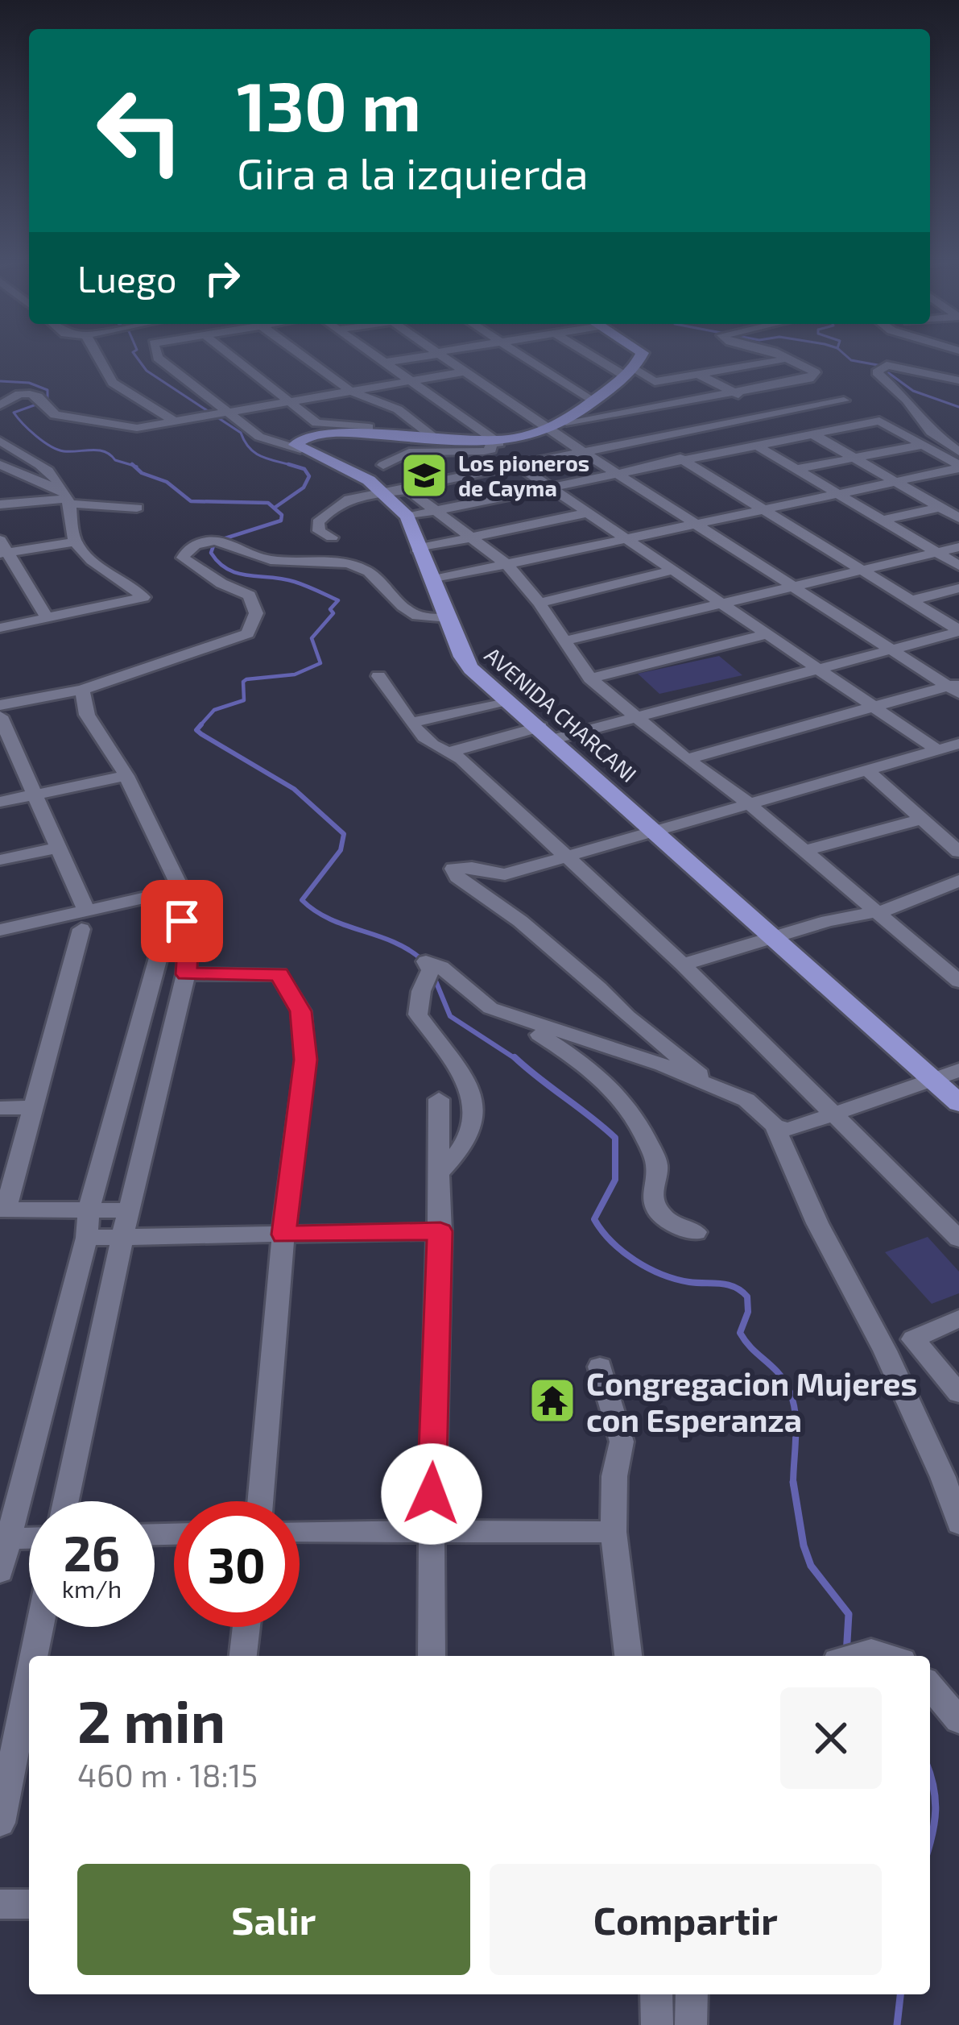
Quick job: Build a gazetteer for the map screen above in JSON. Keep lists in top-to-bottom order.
{
  "streets": {
    "main road": ["AVENIDA CHARCANI"]
  },
  "places": {
    "school or university": ["Los pioneros de Cayma"],
    "temple": ["Congregacion Mujeres con Esperanza"]
  },
  "page": {
    "turn": ["130 m", "Gira a la izquierda"],
    "then": "Luego",
    "speed": "26 km/h",
    "limit": "30",
    "heading": ["2 min", "460 m · 18:15"],
    "buttons": ["Salir", "Compartir"]
  }
}
